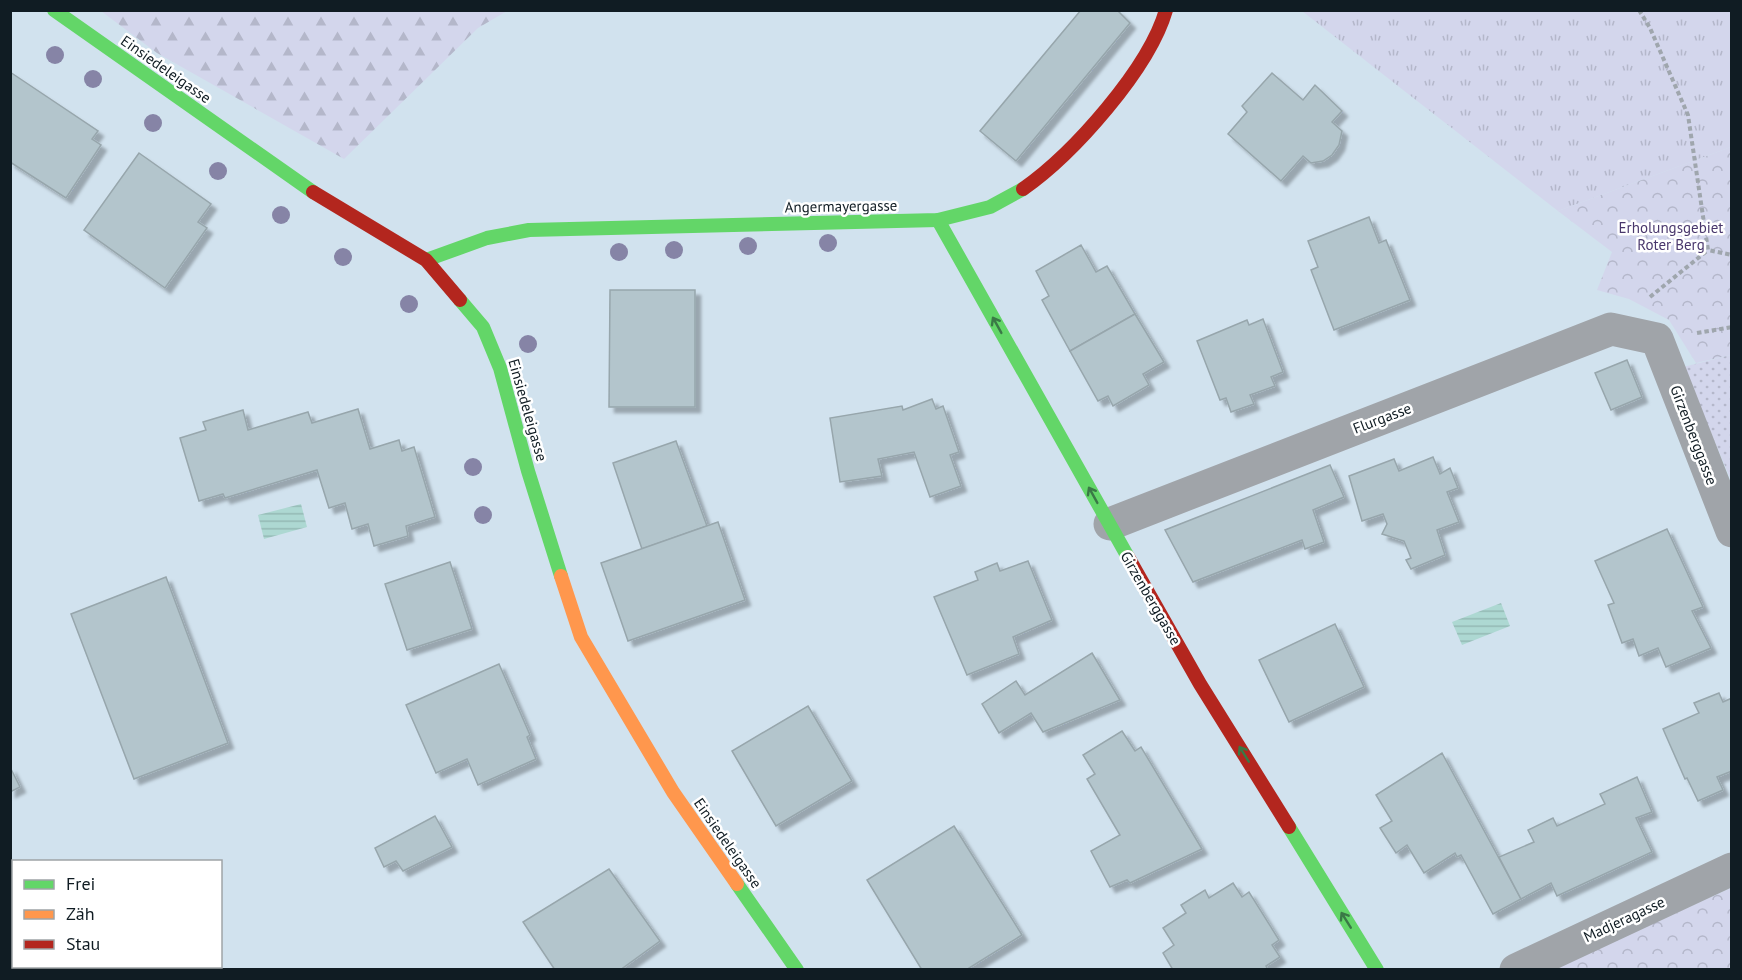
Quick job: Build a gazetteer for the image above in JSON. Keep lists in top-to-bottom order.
{
  "streets": {
    "street": [
      "Einsiedeleigasse",
      "Angermayergasse",
      "Flurgasse",
      "Girzenberggasse",
      "Madjeragasse"
    ]
  },
  "crossings": [
    ["Einsiedeleigasse", "Angermayergasse"],
    ["Angermayergasse", "Girzenberggasse"],
    ["Flurgasse", "Girzenberggasse"]
  ],
  "one_way": ["Girzenberggasse"],
  "parks": ["Erholungsgebiet Roter Berg"],
  "legend": ["Frei", "Zäh", "Stau"]
}
